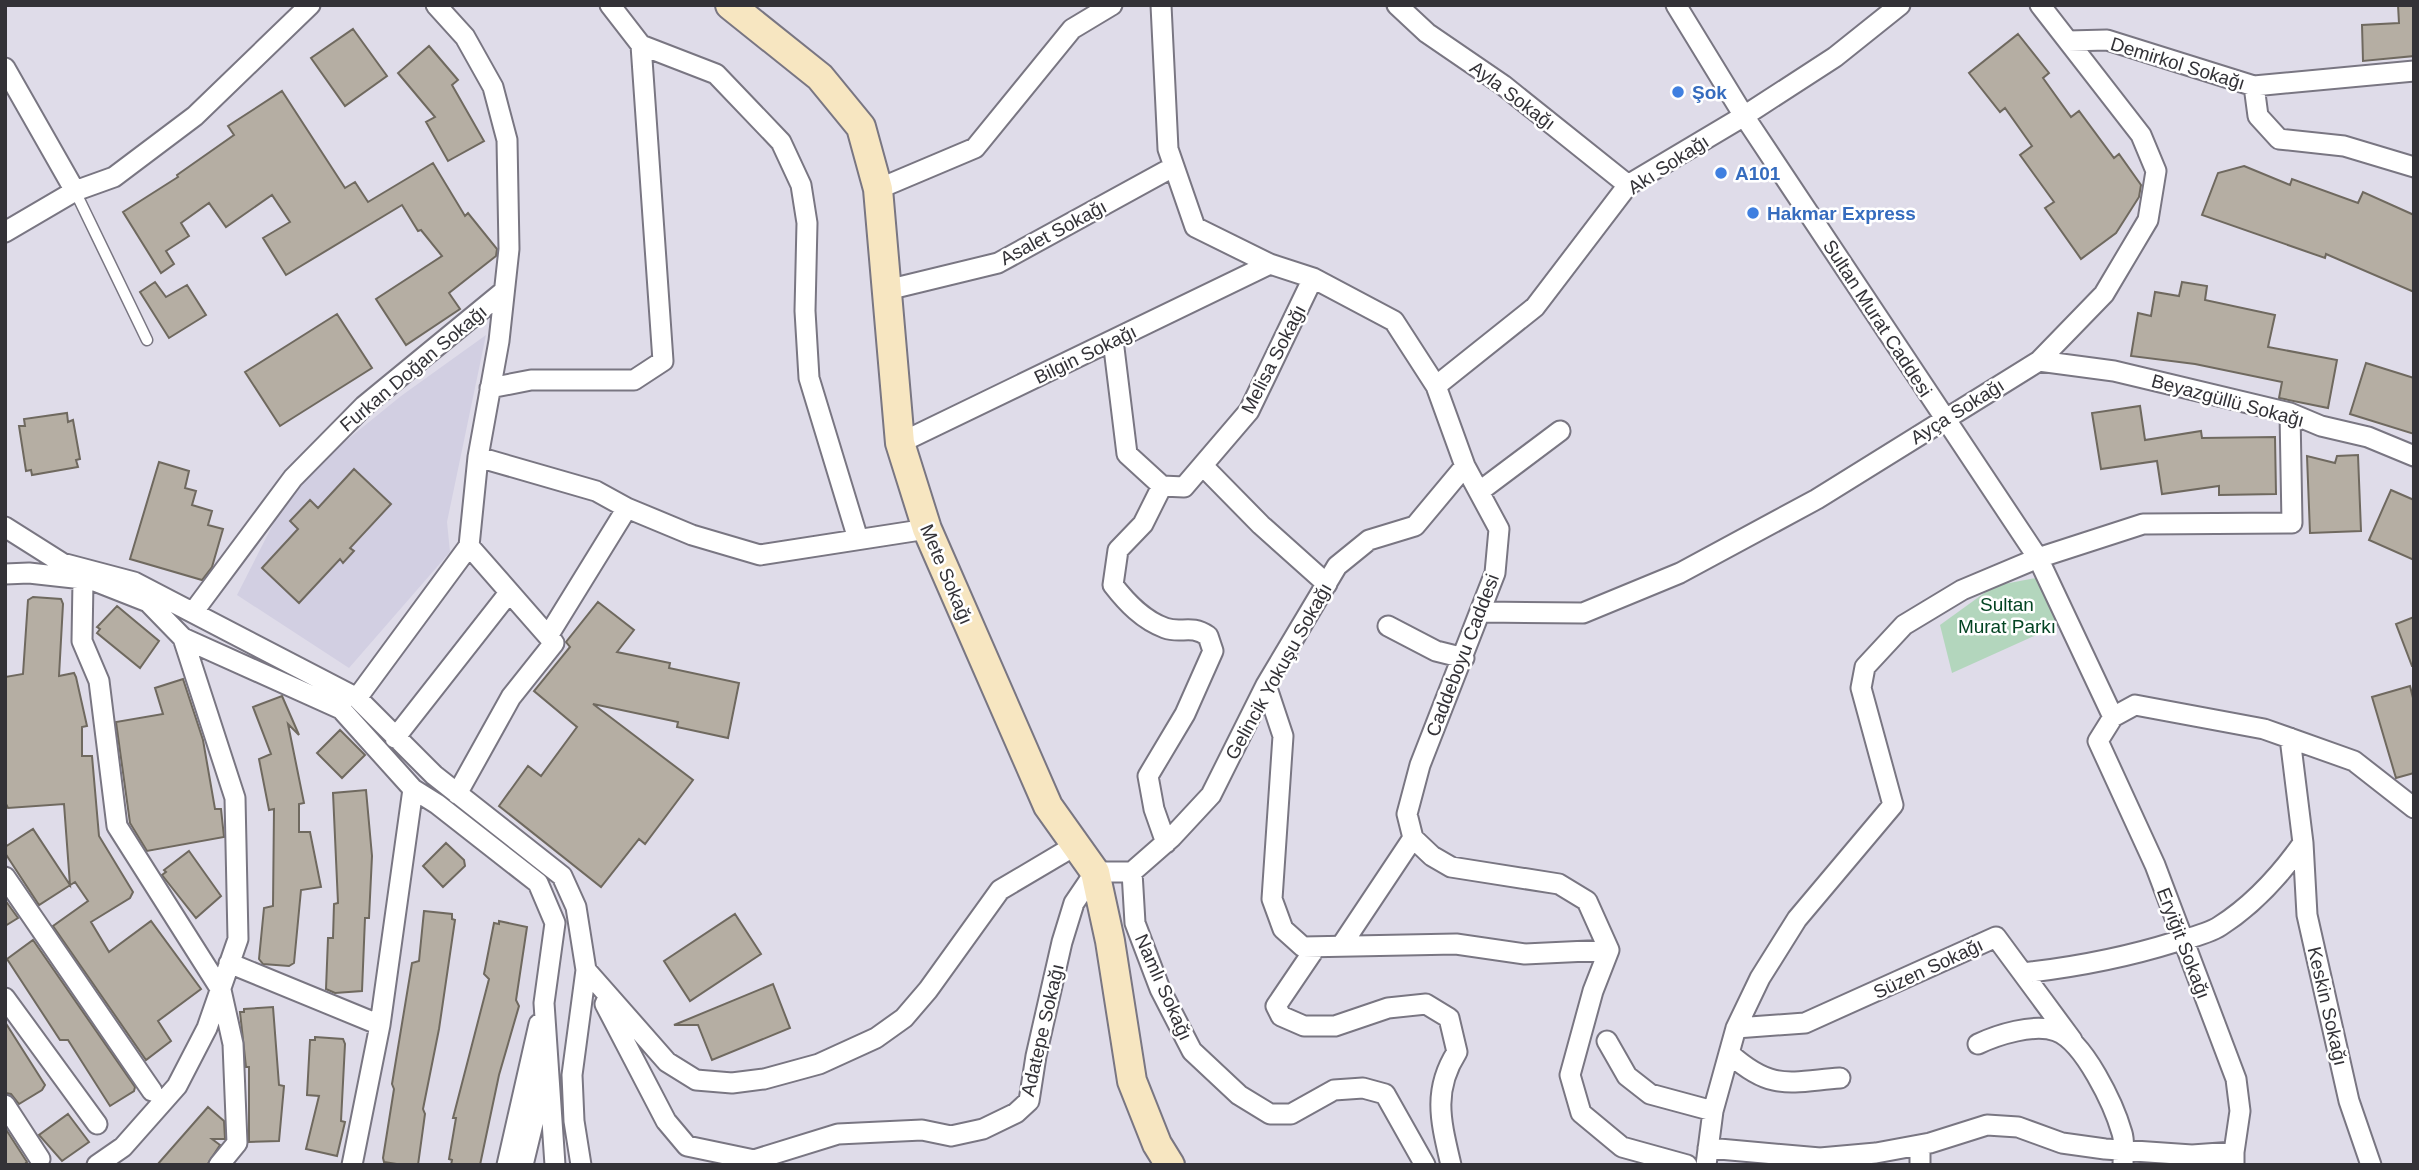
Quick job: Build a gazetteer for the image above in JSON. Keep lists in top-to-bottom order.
{
  "streets": {
    "main road": ["Mete Sokağı"],
    "street": [
      "Demirkol Sokağı",
      "Ayla Sokağı",
      "Akı Sokağı",
      "Asalet Sokağı",
      "Sultan Murat Caddesi",
      "Bilgin Sokağı",
      "Melisa Sokağı",
      "Furkan Doğan Sokağı",
      "Beyazgüllü Sokağı",
      "Ayça Sokağı",
      "Caddeboyu Caddesi",
      "Gelincik Yokuşu Sokağı",
      "Eryiğit Sokağı",
      "Süzen Sokağı",
      "Namlı Sokağı",
      "Keskin Sokağı",
      "Adatepe Sokağı"
    ]
  },
  "crossings": [
    ["Demirkol Sokağı", "Ayça Sokağı"],
    ["Ayla Sokağı", "Akı Sokağı"],
    ["Akı Sokağı", "Sultan Murat Caddesi"],
    ["Akı Sokağı", "Caddeboyu Caddesi"],
    ["Asalet Sokağı", "Mete Sokağı"],
    ["Asalet Sokağı", "Caddeboyu Caddesi"],
    ["Sultan Murat Caddesi", "Ayça Sokağı"],
    ["Bilgin Sokağı", "Mete Sokağı"],
    ["Bilgin Sokağı", "Caddeboyu Caddesi"],
    ["Melisa Sokağı", "Caddeboyu Caddesi"],
    ["Beyazgüllü Sokağı", "Ayça Sokağı"],
    ["Ayça Sokağı", "Caddeboyu Caddesi"],
    ["Mete Sokağı", "Adatepe Sokağı"],
    ["Caddeboyu Caddesi", "Gelincik Yokuşu Sokağı"],
    ["Gelincik Yokuşu Sokağı", "Namlı Sokağı"]
  ],
  "parks": ["Sultan Murat Parkı"],
  "places": ["Şok", "A101", "Hakmar Express"]
}
